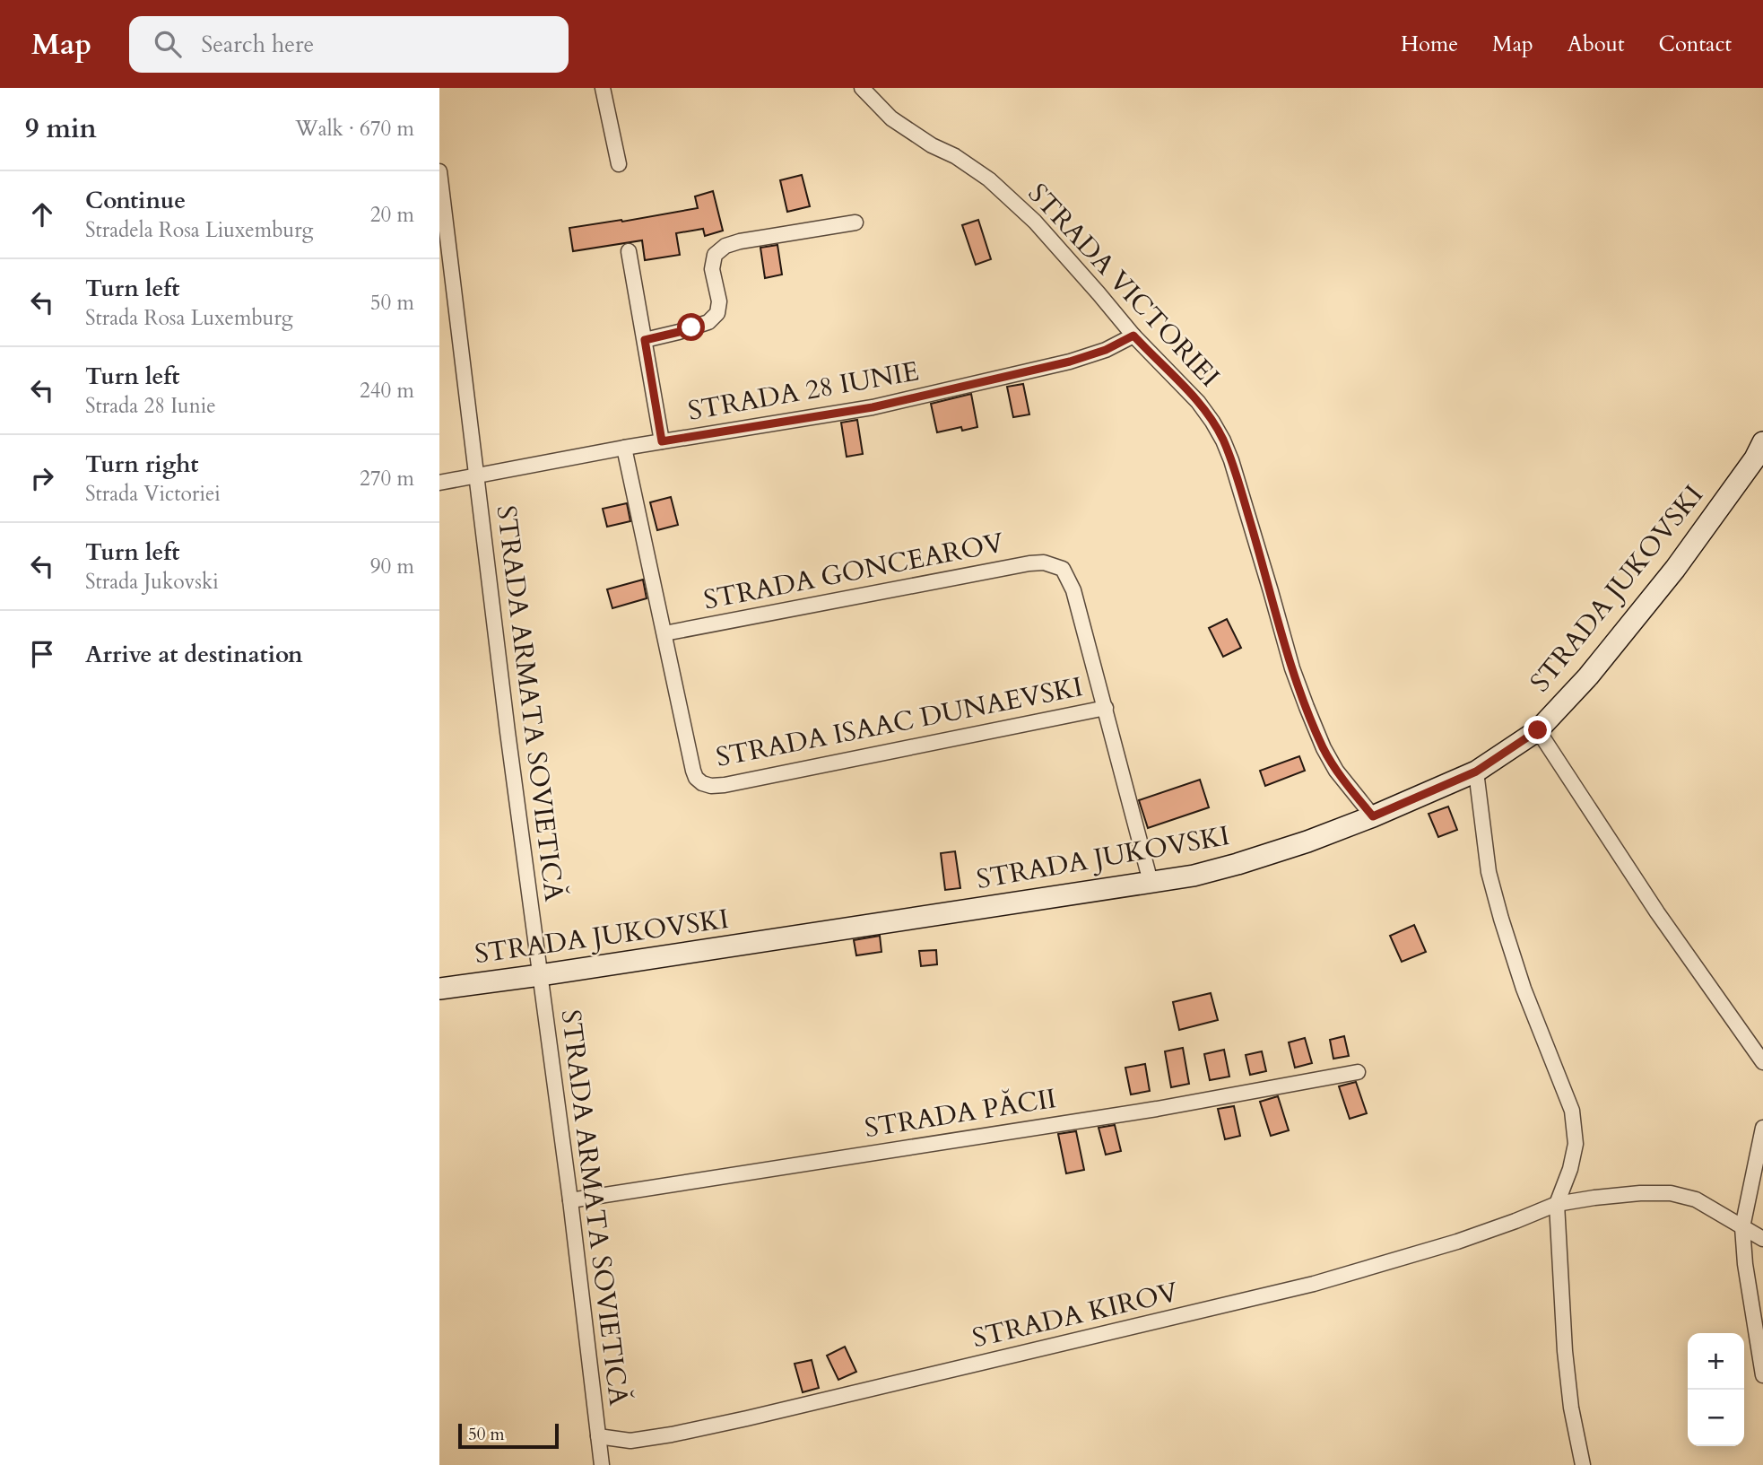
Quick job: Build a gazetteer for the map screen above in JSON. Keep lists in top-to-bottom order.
{
  "streets": {
    "main road": ["STRADA JUKOVSKI"],
    "street": [
      "STRADA VICTORIEI",
      "STRADA 28 IUNIE",
      "STRADA GONCEAROV",
      "STRADA ARMATA SOVIETICĂ",
      "STRADA ISAAC DUNAEVSKI",
      "STRADA PĂCII",
      "STRADA KIROV"
    ]
  },
  "crossings": [
    ["STRADA VICTORIEI", "STRADA 28 IUNIE"],
    ["STRADA VICTORIEI", "STRADA JUKOVSKI"],
    ["STRADA 28 IUNIE", "STRADA ARMATA SOVIETICĂ"],
    ["STRADA GONCEAROV", "STRADA ISAAC DUNAEVSKI"],
    ["STRADA JUKOVSKI", "STRADA ARMATA SOVIETICĂ"],
    ["STRADA JUKOVSKI", "STRADA ISAAC DUNAEVSKI"],
    ["STRADA ARMATA SOVIETICĂ", "STRADA PĂCII"],
    ["STRADA ARMATA SOVIETICĂ", "STRADA KIROV"]
  ],
  "scale_bar": "50 m",
  "page": {
    "header": "Map",
    "search": "Search here",
    "nav": [
      "Home",
      "Map",
      "About",
      "Contact"
    ],
    "heading": ["9 min", "Walk · 670 m"],
    "list": [
      ["Continue", "Stradela Rosa Liuxemburg", "20 m"],
      ["Turn left", "Strada Rosa Luxemburg", "50 m"],
      ["Turn left", "Strada 28 Iunie", "240 m"],
      ["Turn right", "Strada Victoriei", "270 m"],
      ["Turn left", "Strada Jukovski", "90 m"],
      "Arrive at destination"
    ],
    "map_buttons": ["+", "−"],
    "scale": "50 m"
  }
}
